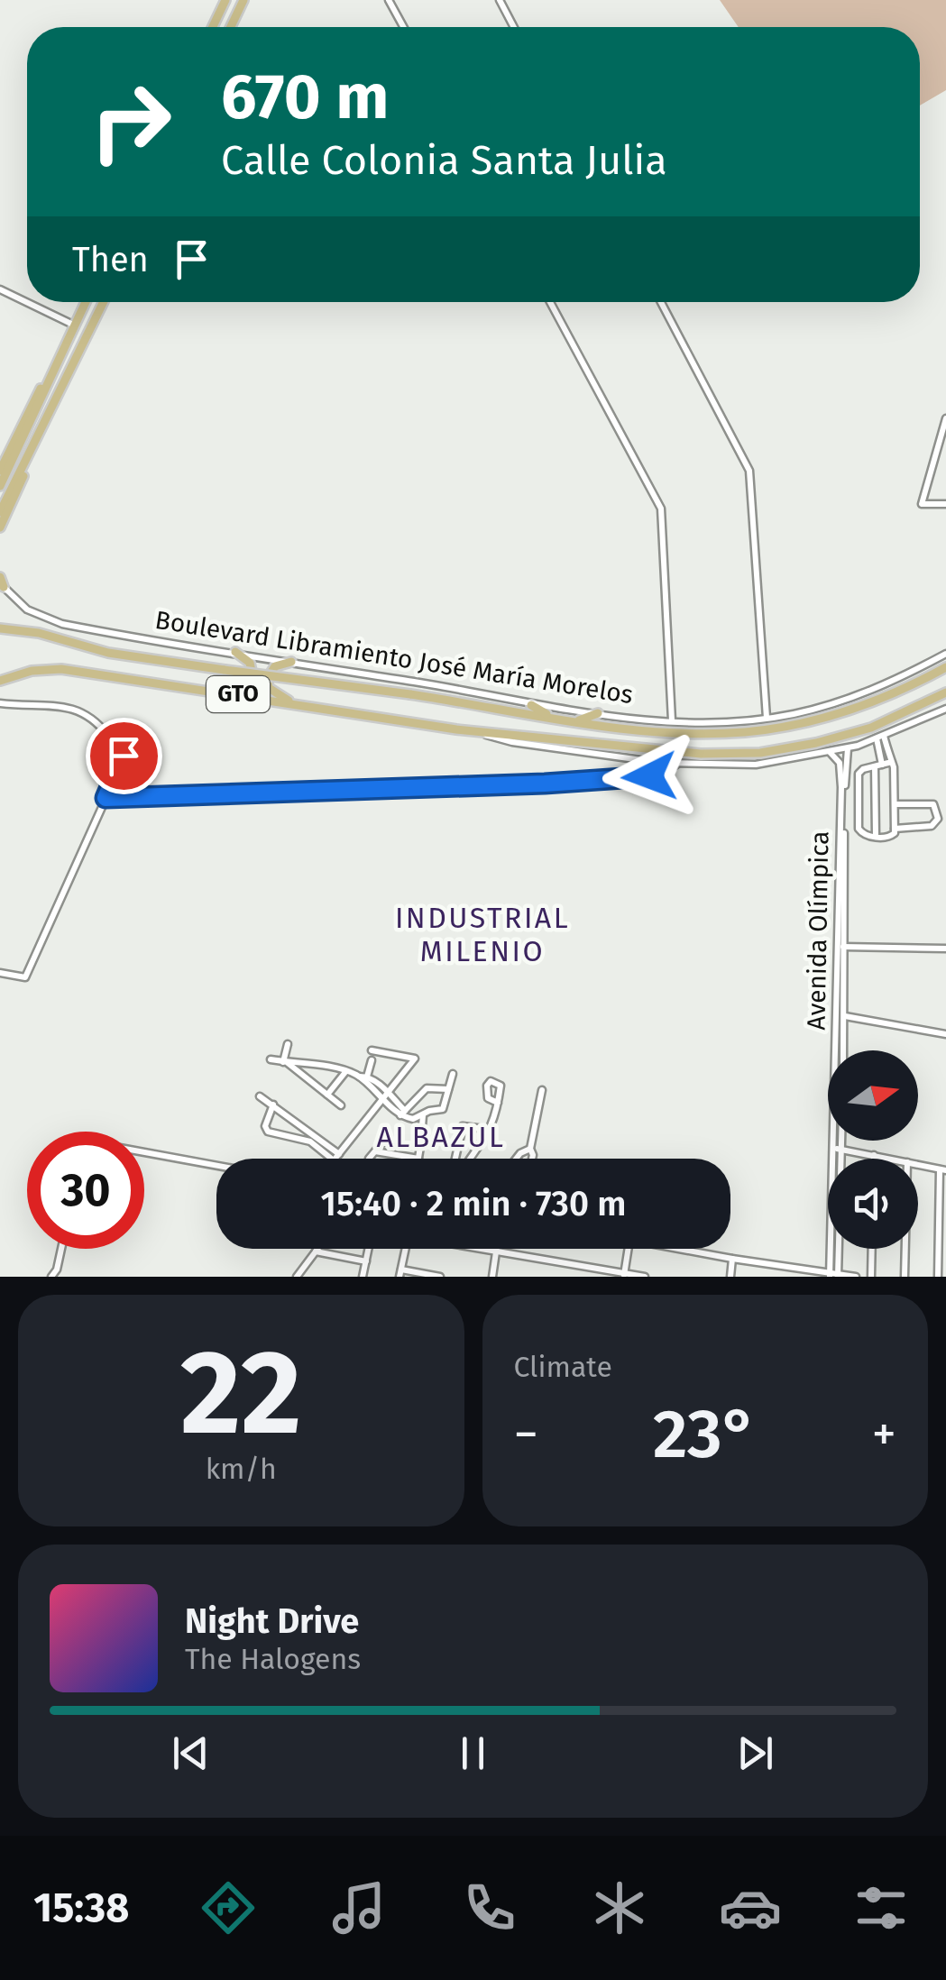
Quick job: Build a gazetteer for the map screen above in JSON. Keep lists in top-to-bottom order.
{
  "streets": {
    "main road": ["GTO"],
    "street": ["Boulevard Libramiento José María Morelos", "Avenida Olímpica"]
  },
  "districts": ["INDUSTRIAL MILENIO", "ALBAZUL"],
  "north": "right",
  "page": {
    "turn": ["670 m", "Calle Colonia Santa Julia"],
    "then": "Then",
    "limit": "30",
    "trip": "15:40 · 2 min · 730 m",
    "tile": [
      ["22", "km/h"],
      "Climate"
    ],
    "heat": ["−", "23°", "+"],
    "song": ["Night Drive", "The Halogens"],
    "tabs": "15:38"
  }
}
